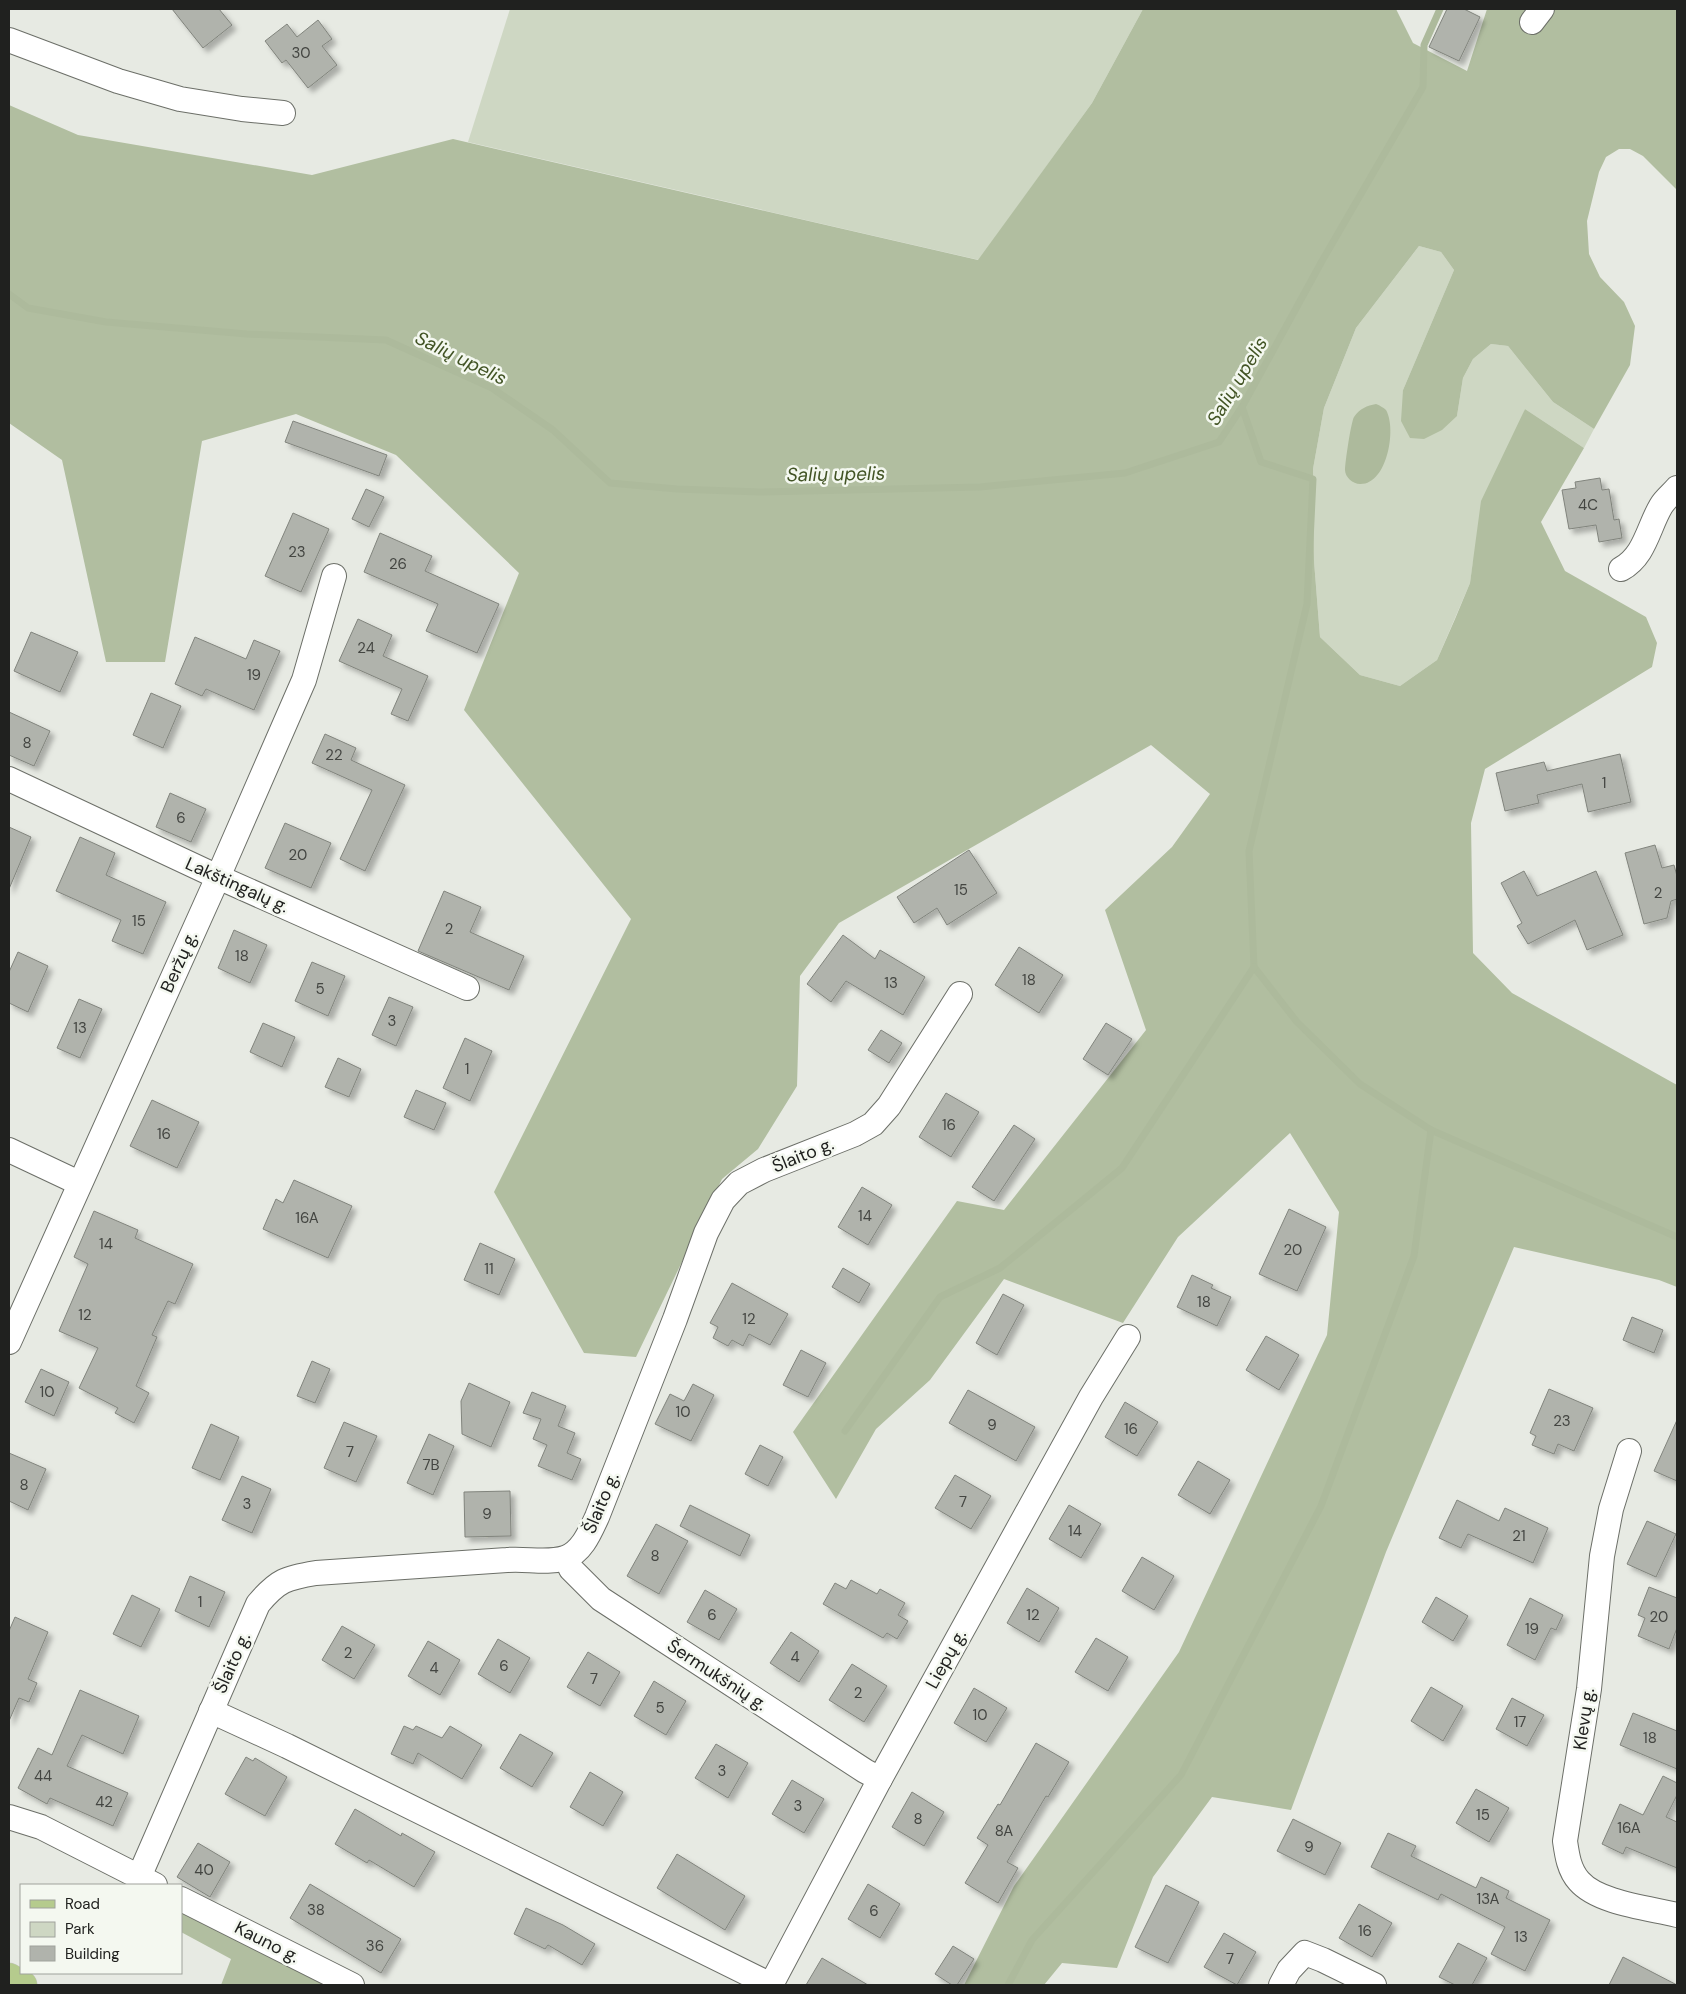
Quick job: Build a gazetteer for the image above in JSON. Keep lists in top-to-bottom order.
{
  "streets": {
    "street": [
      "Lakštingalų g.",
      "Beržų g.",
      "Šlaito g.",
      "Liepų g.",
      "Šermukšnių g.",
      "Klevų g.",
      "Kauno g."
    ]
  },
  "crossings": [
    ["Lakštingalų g.", "Beržų g."],
    ["Šlaito g.", "Šermukšnių g."],
    ["Liepų g.", "Šermukšnių g."]
  ],
  "water": ["Salių upelis"],
  "house_numbers": [
    "30",
    "4C",
    "23",
    "26",
    "24",
    "19",
    "8",
    "22",
    "1",
    "6",
    "20",
    "15",
    "2",
    "15",
    "2",
    "18",
    "18",
    "13",
    "5",
    "3",
    "13",
    "1",
    "16",
    "16",
    "14",
    "16A",
    "14",
    "20",
    "11",
    "18",
    "12",
    "12",
    "10",
    "10",
    "23",
    "9",
    "16",
    "7",
    "7B",
    "8",
    "7",
    "3",
    "9",
    "14",
    "21",
    "8",
    "1",
    "6",
    "12",
    "20",
    "19",
    "2",
    "4",
    "6",
    "4",
    "7",
    "2",
    "5",
    "10",
    "17",
    "18",
    "3",
    "44",
    "42",
    "3",
    "15",
    "8",
    "16A",
    "8A",
    "9",
    "40",
    "13A",
    "38",
    "6",
    "16",
    "13",
    "36",
    "7"
  ],
  "legend": ["Road", "Park", "Building"]
}
